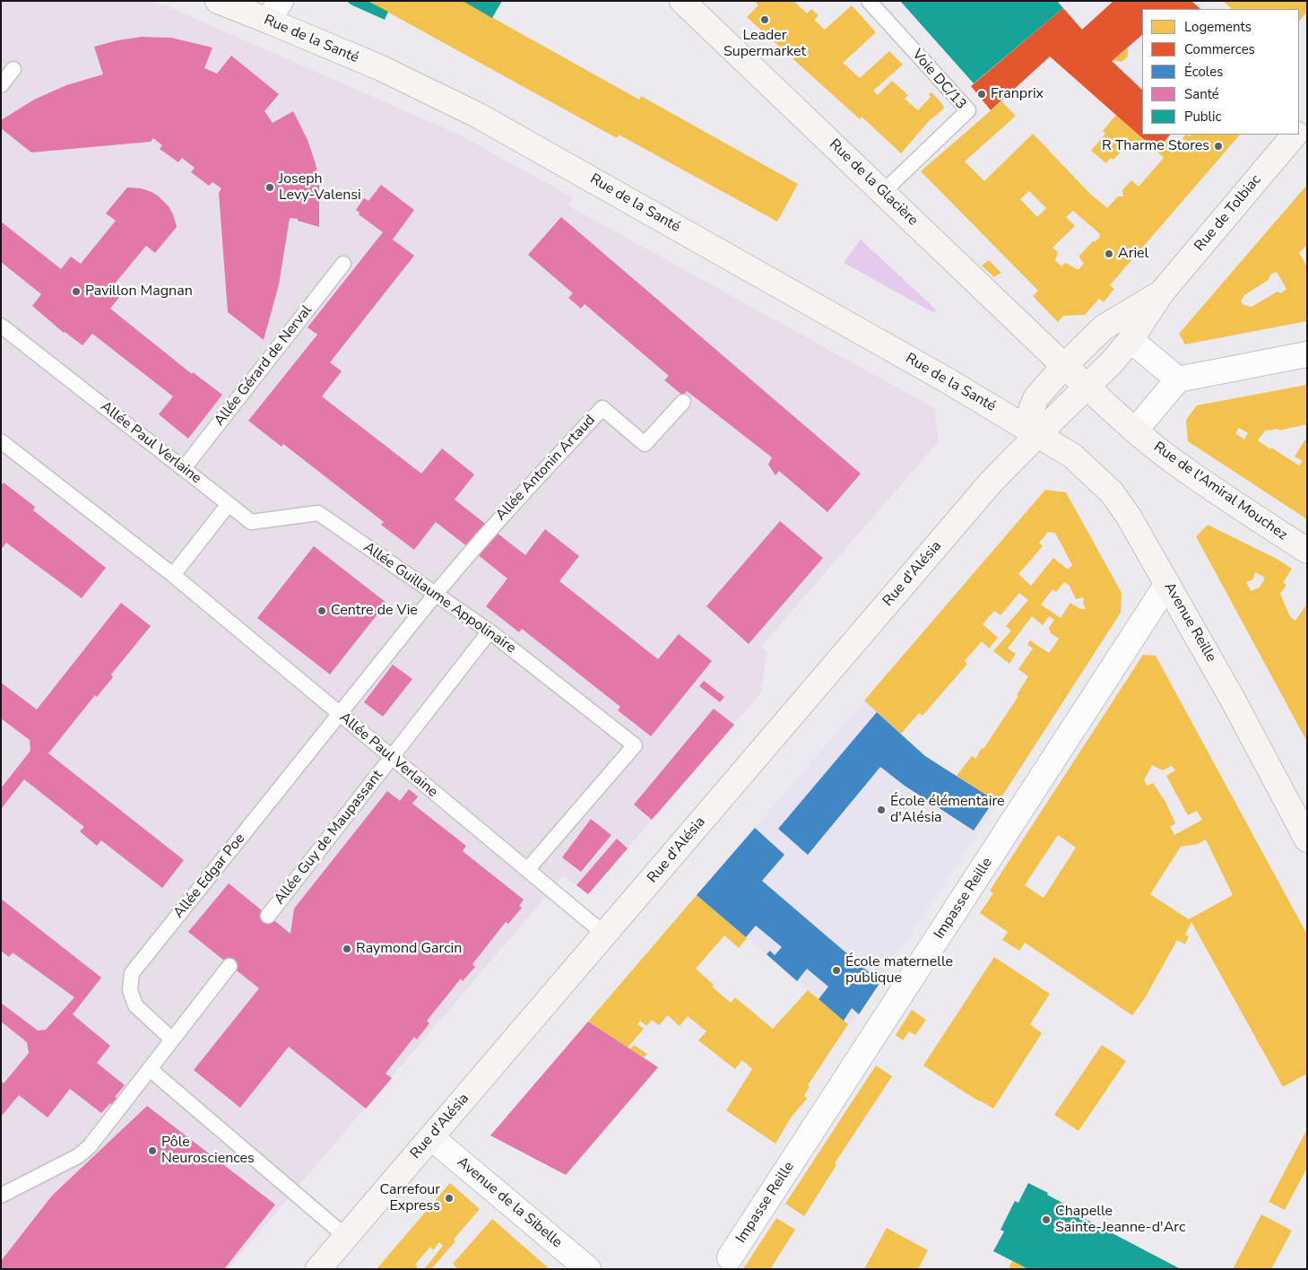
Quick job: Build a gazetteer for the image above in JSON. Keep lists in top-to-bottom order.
{
  "streets": {
    "street": [
      "Rue de la Santé",
      "Rue de la Glacière",
      "Rue de Tolbiac",
      "Rue de l'Amiral Mouchez",
      "Rue d'Alésia",
      "Avenue Reille",
      "Impasse Reille",
      "Avenue de la Sibelle"
    ],
    "lane": [
      "Voie DC/13",
      "Allée Gérard de Nerval",
      "Allée Paul Verlaine",
      "Allée Antonin Artaud",
      "Allée Guillaume Appolinaire",
      "Allée Guy de Maupassant",
      "Allée Edgar Poe"
    ]
  },
  "crossings": [
    ["Rue de la Santé", "Rue d'Alésia"],
    ["Rue de la Santé", "Avenue Reille"],
    ["Voie DC/13", "Rue de la Glacière"],
    ["Rue de la Glacière", "Rue de l'Amiral Mouchez"],
    ["Rue de la Glacière", "Rue d'Alésia"],
    ["Rue de Tolbiac", "Rue d'Alésia"],
    ["Allée Gérard de Nerval", "Allée Paul Verlaine"],
    ["Allée Paul Verlaine", "Rue d'Alésia"],
    ["Allée Paul Verlaine", "Allée Guillaume Appolinaire"],
    ["Allée Paul Verlaine", "Allée Guy de Maupassant"],
    ["Allée Paul Verlaine", "Allée Edgar Poe"],
    ["Allée Antonin Artaud", "Allée Guillaume Appolinaire"],
    ["Allée Antonin Artaud", "Allée Edgar Poe"],
    ["Rue de l'Amiral Mouchez", "Rue d'Alésia"],
    ["Rue d'Alésia", "Avenue Reille"],
    ["Rue d'Alésia", "Avenue de la Sibelle"],
    ["Allée Guillaume Appolinaire", "Allée Guy de Maupassant"],
    ["Allée Guillaume Appolinaire", "Allée Edgar Poe"],
    ["Avenue Reille", "Impasse Reille"]
  ],
  "places": [
    "Leader Supermarket",
    "Franprix",
    "R Tharme Stores",
    "Joseph Levy-Valensi",
    "Ariel",
    "Pavillon Magnan",
    "Centre de Vie",
    "École élémentaire d'Alésia",
    "Raymond Garcin",
    "École maternelle publique",
    "Pôle Neurosciences",
    "Carrefour Express",
    "Chapelle Sainte-Jeanne-d'Arc"
  ],
  "legend": [
    "Logements",
    "Commerces",
    "Écoles",
    "Santé",
    "Public"
  ]
}
